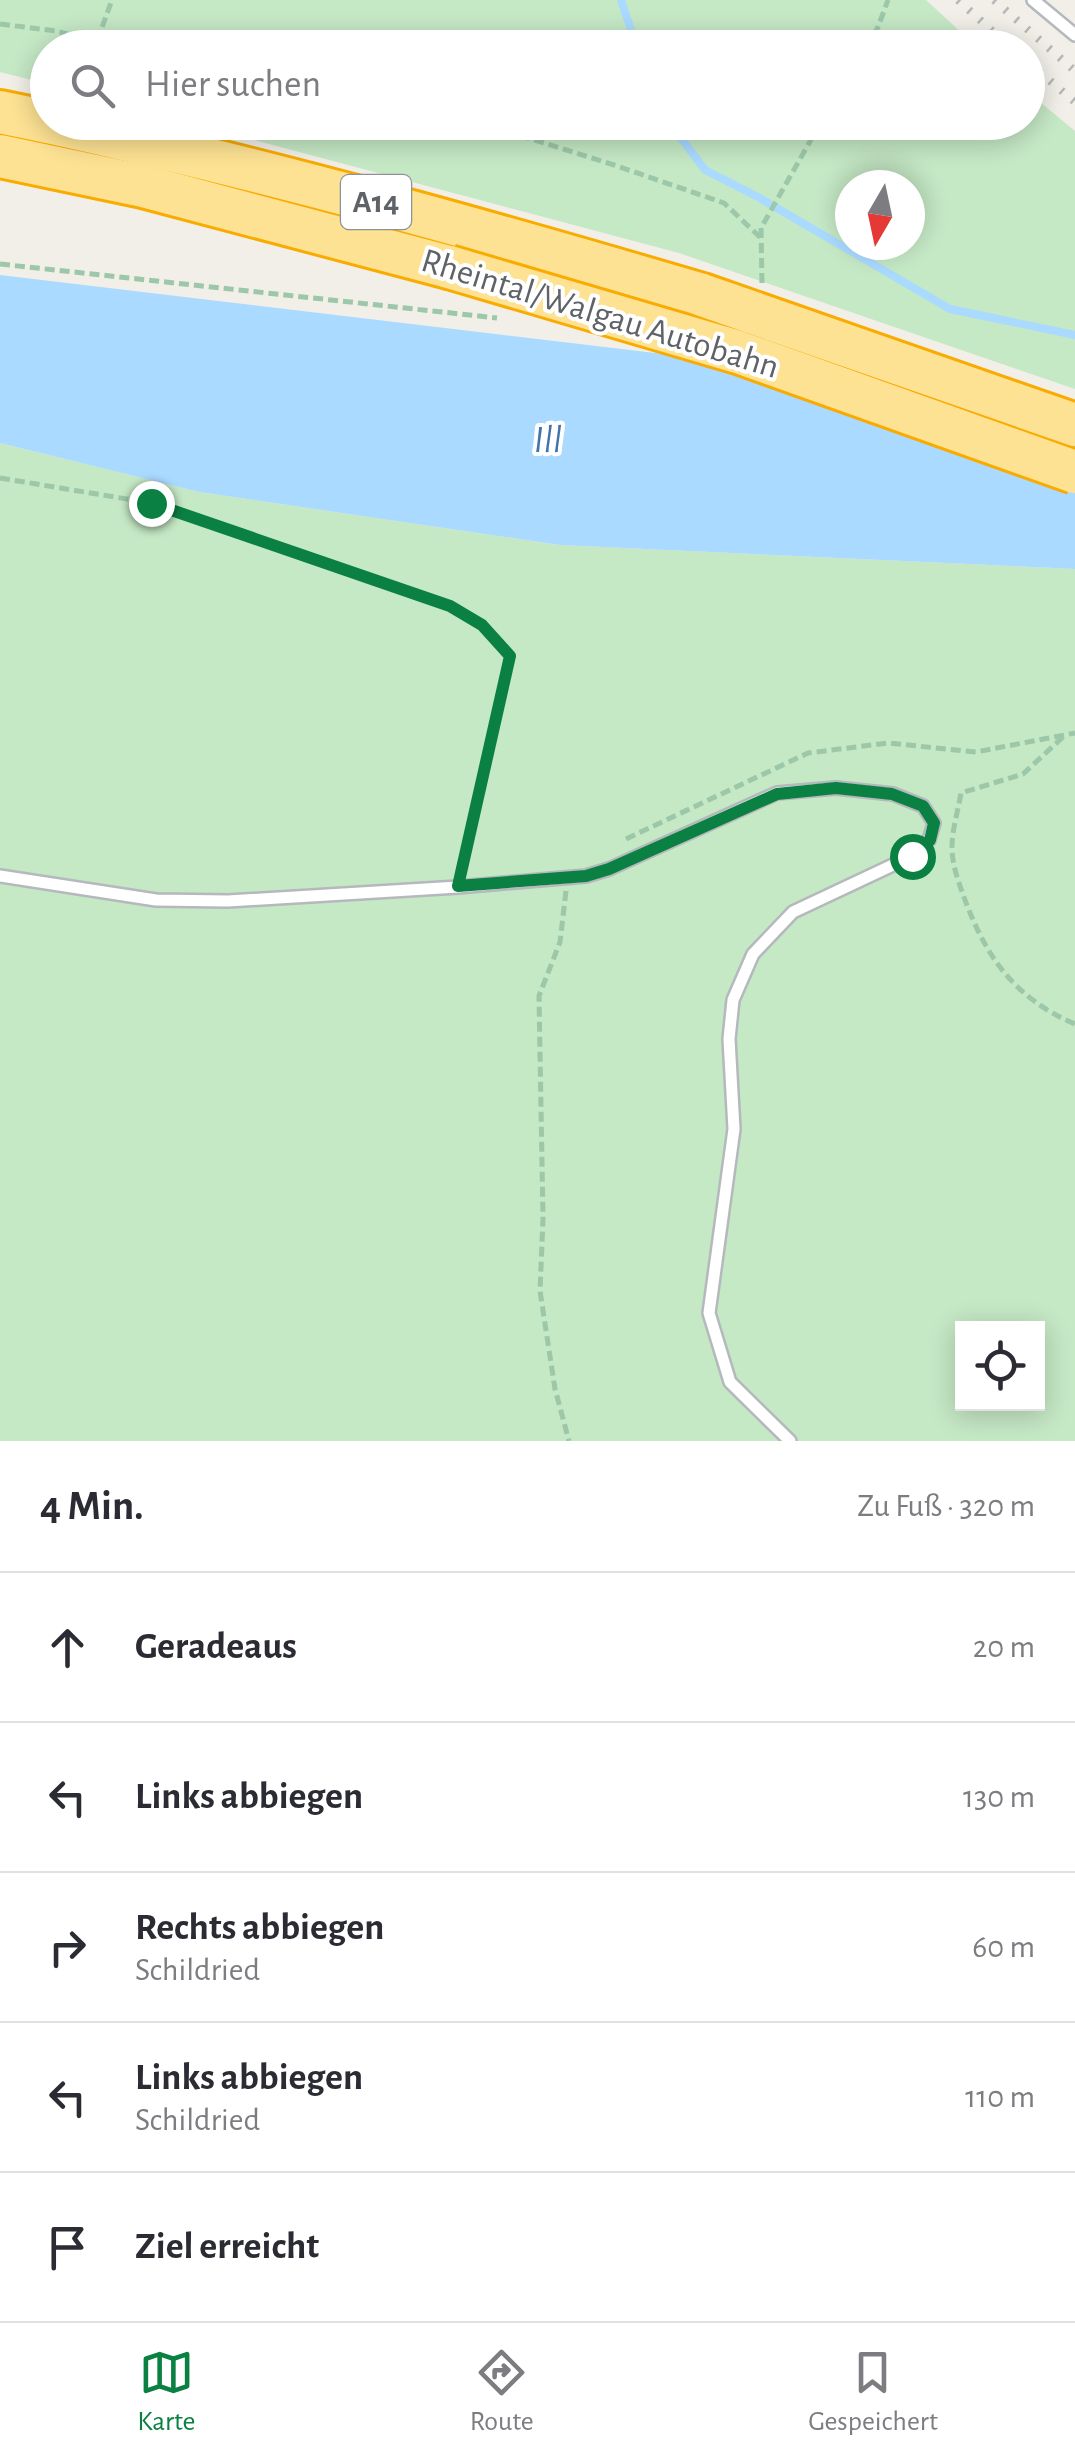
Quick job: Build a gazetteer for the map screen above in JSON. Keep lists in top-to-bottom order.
{
  "streets": {
    "highway": ["A14", "Rheintal/Walgau Autobahn"]
  },
  "water": ["Ill"],
  "north": "bottom",
  "page": {
    "search": "Hier suchen",
    "heading": ["4 Min.", "Zu Fuß · 320 m"],
    "list": [
      ["Geradeaus", "20 m"],
      ["Links abbiegen", "130 m"],
      ["Rechts abbiegen", "Schildried", "60 m"],
      ["Links abbiegen", "Schildried", "110 m"],
      "Ziel erreicht"
    ],
    "nav": ["Karte", "Route", "Gespeichert"]
  }
}
